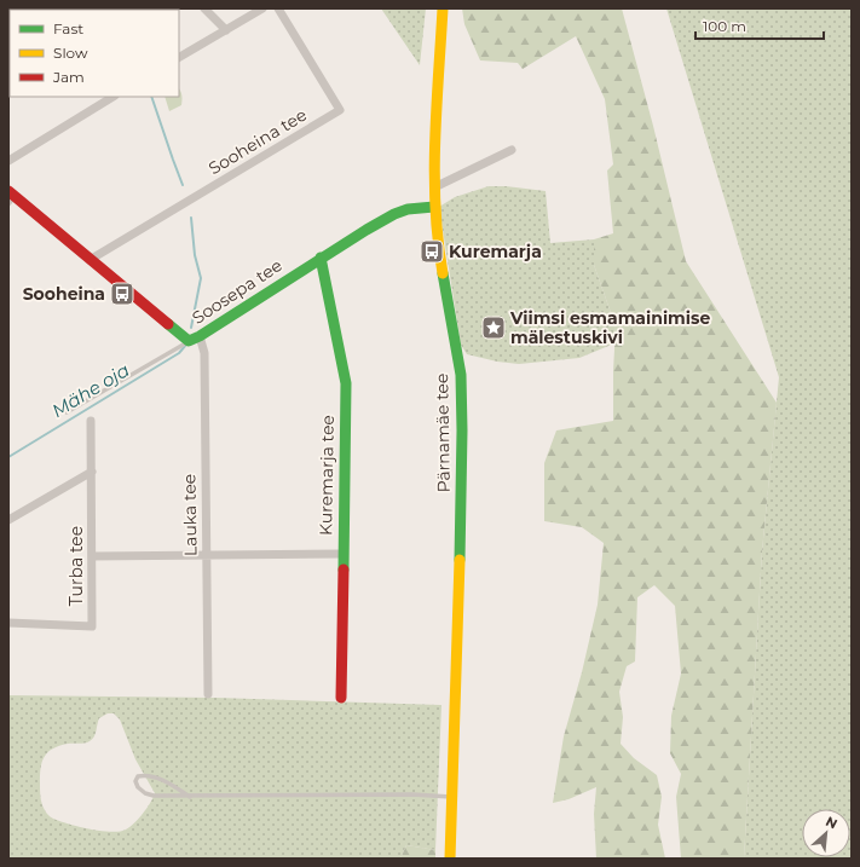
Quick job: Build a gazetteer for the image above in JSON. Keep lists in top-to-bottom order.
{
  "streets": {
    "street": [
      "Sooheina tee",
      "Soosepa tee",
      "Pärnamäe tee",
      "Kuremarja tee",
      "Lauka tee",
      "Turba tee"
    ]
  },
  "crossings": [
    ["Sooheina tee", "Soosepa tee"],
    ["Soosepa tee", "Pärnamäe tee"],
    ["Soosepa tee", "Kuremarja tee"],
    ["Soosepa tee", "Lauka tee"]
  ],
  "water": ["Mähe oja"],
  "places": {
    "bus stop": ["Kuremarja", "Sooheina"],
    "place": ["Viimsi esmamainimise mälestuskivi"]
  },
  "legend": ["Fast", "Slow", "Jam"],
  "scale_bar": "100 m",
  "north": "top right"
}
